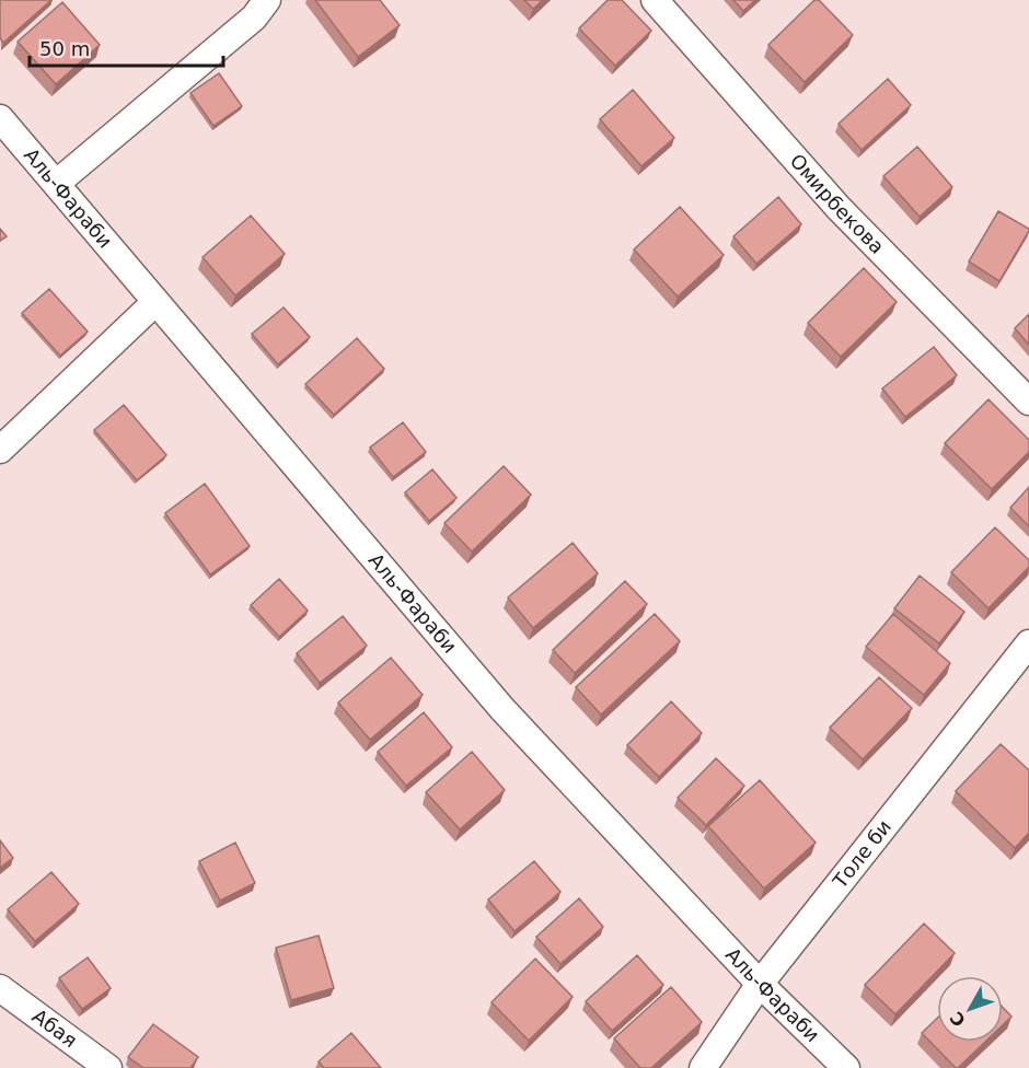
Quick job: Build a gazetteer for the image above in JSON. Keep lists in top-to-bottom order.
{
  "streets": {
    "street": [
      "Аль-Фараби",
      "Омирбекова",
      "Толе би",
      "Абая"
    ]
  },
  "crossings": [
    ["Аль-Фараби", "Толе би"]
  ],
  "scale_bar": "50 m",
  "north": "bottom left"
}
